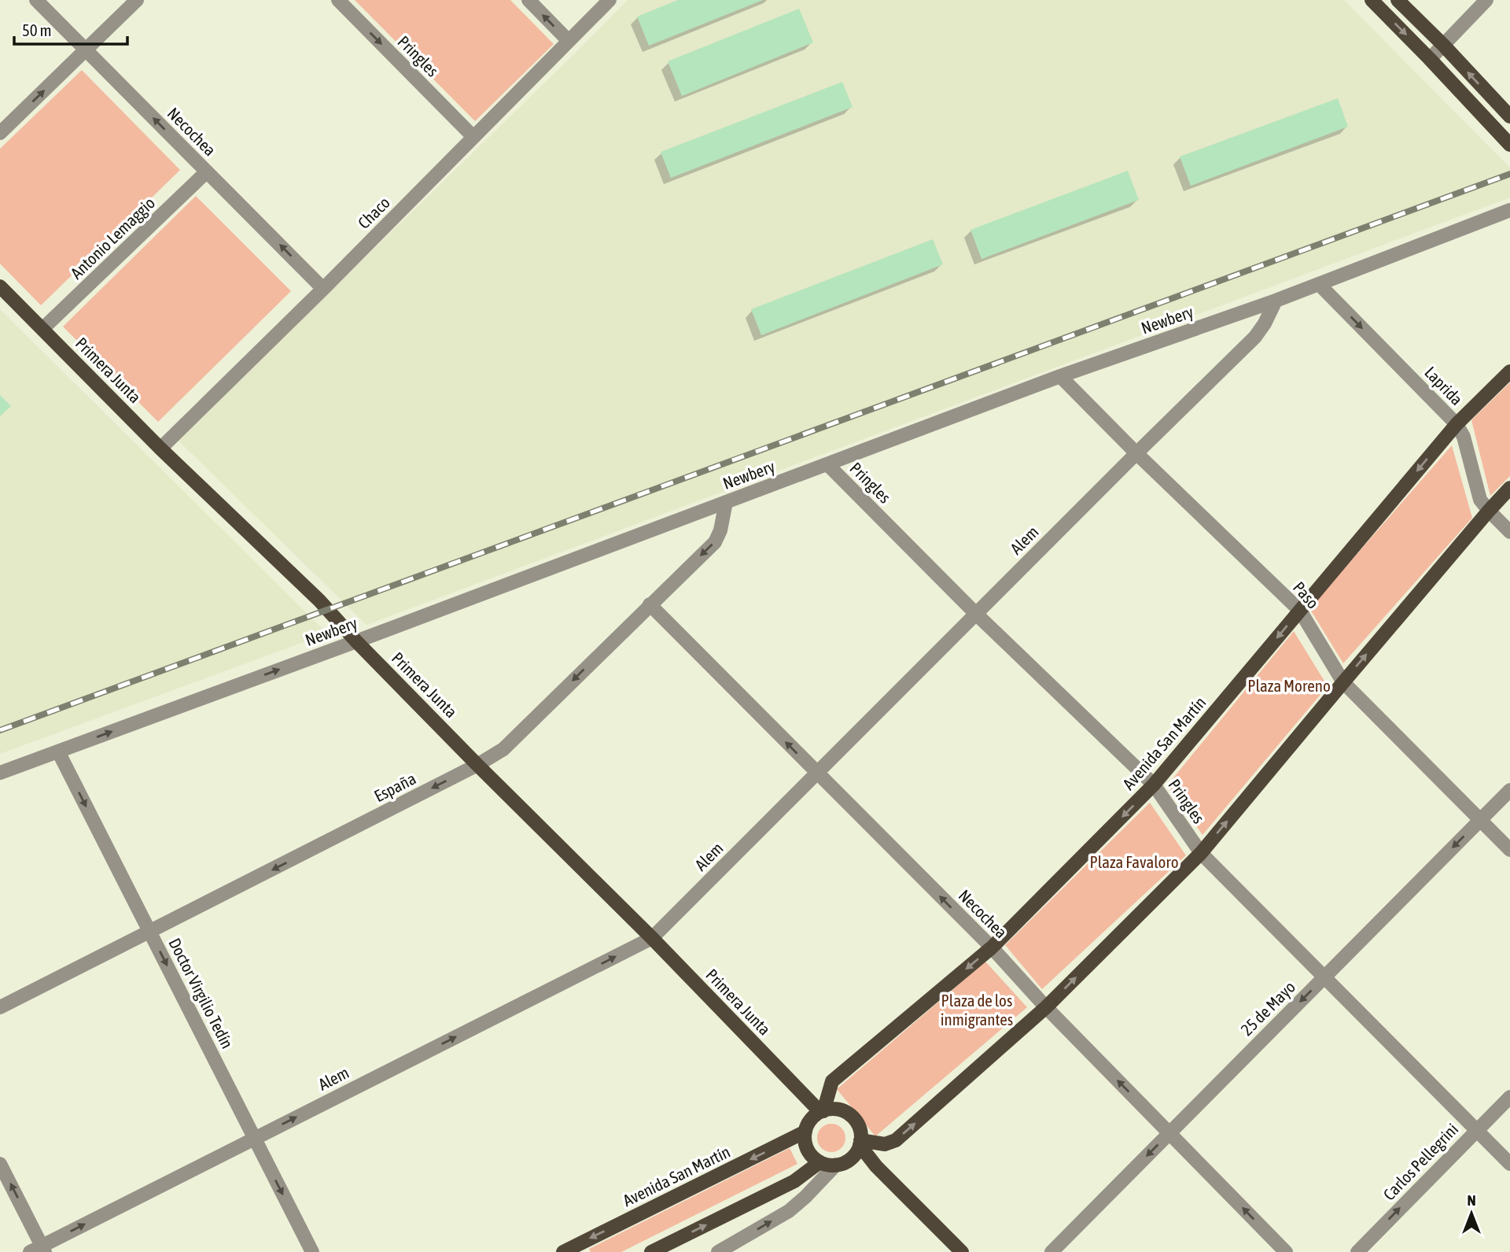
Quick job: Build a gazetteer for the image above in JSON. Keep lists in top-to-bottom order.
{
  "streets": {
    "main road": ["Primera Junta", "Avenida San Martín"],
    "street": [
      "Pringles",
      "Necochea",
      "Chaco",
      "Antonio Lemaggio",
      "Newbery",
      "Laprida",
      "Alem",
      "Paso",
      "España",
      "Doctor Virgilio Tedín",
      "25 de Mayo",
      "Carlos Pellegrini"
    ]
  },
  "crossings": [
    ["Pringles", "Chaco"],
    ["Pringles", "Newbery"],
    ["Pringles", "Alem"],
    ["Pringles", "Avenida San Martín"],
    ["Pringles", "25 de Mayo"],
    ["Pringles", "Carlos Pellegrini"],
    ["Necochea", "Chaco"],
    ["Necochea", "Antonio Lemaggio"],
    ["Necochea", "Alem"],
    ["Necochea", "Avenida San Martín"],
    ["Necochea", "España"],
    ["Necochea", "25 de Mayo"],
    ["Chaco", "Primera Junta"],
    ["Antonio Lemaggio", "Primera Junta"],
    ["Newbery", "Primera Junta"],
    ["Newbery", "Laprida"],
    ["Newbery", "Alem"],
    ["Newbery", "Paso"],
    ["Newbery", "España"],
    ["Newbery", "Doctor Virgilio Tedín"],
    ["Primera Junta", "Alem"],
    ["Primera Junta", "Avenida San Martín"],
    ["Primera Junta", "España"],
    ["Laprida", "Avenida San Martín"],
    ["Alem", "Paso"],
    ["Alem", "Doctor Virgilio Tedín"],
    ["Paso", "Avenida San Martín"],
    ["Paso", "25 de Mayo"],
    ["España", "Doctor Virgilio Tedín"]
  ],
  "one_way": [
    "Necochea",
    "Laprida",
    "Alem",
    "España",
    "Doctor Virgilio Tedín",
    "25 de Mayo",
    "Carlos Pellegrini"
  ],
  "parks": ["Plaza Moreno", "Plaza Favaloro", "Plaza de los inmigrantes"],
  "scale_bar": "50 m",
  "north": "top"
}
